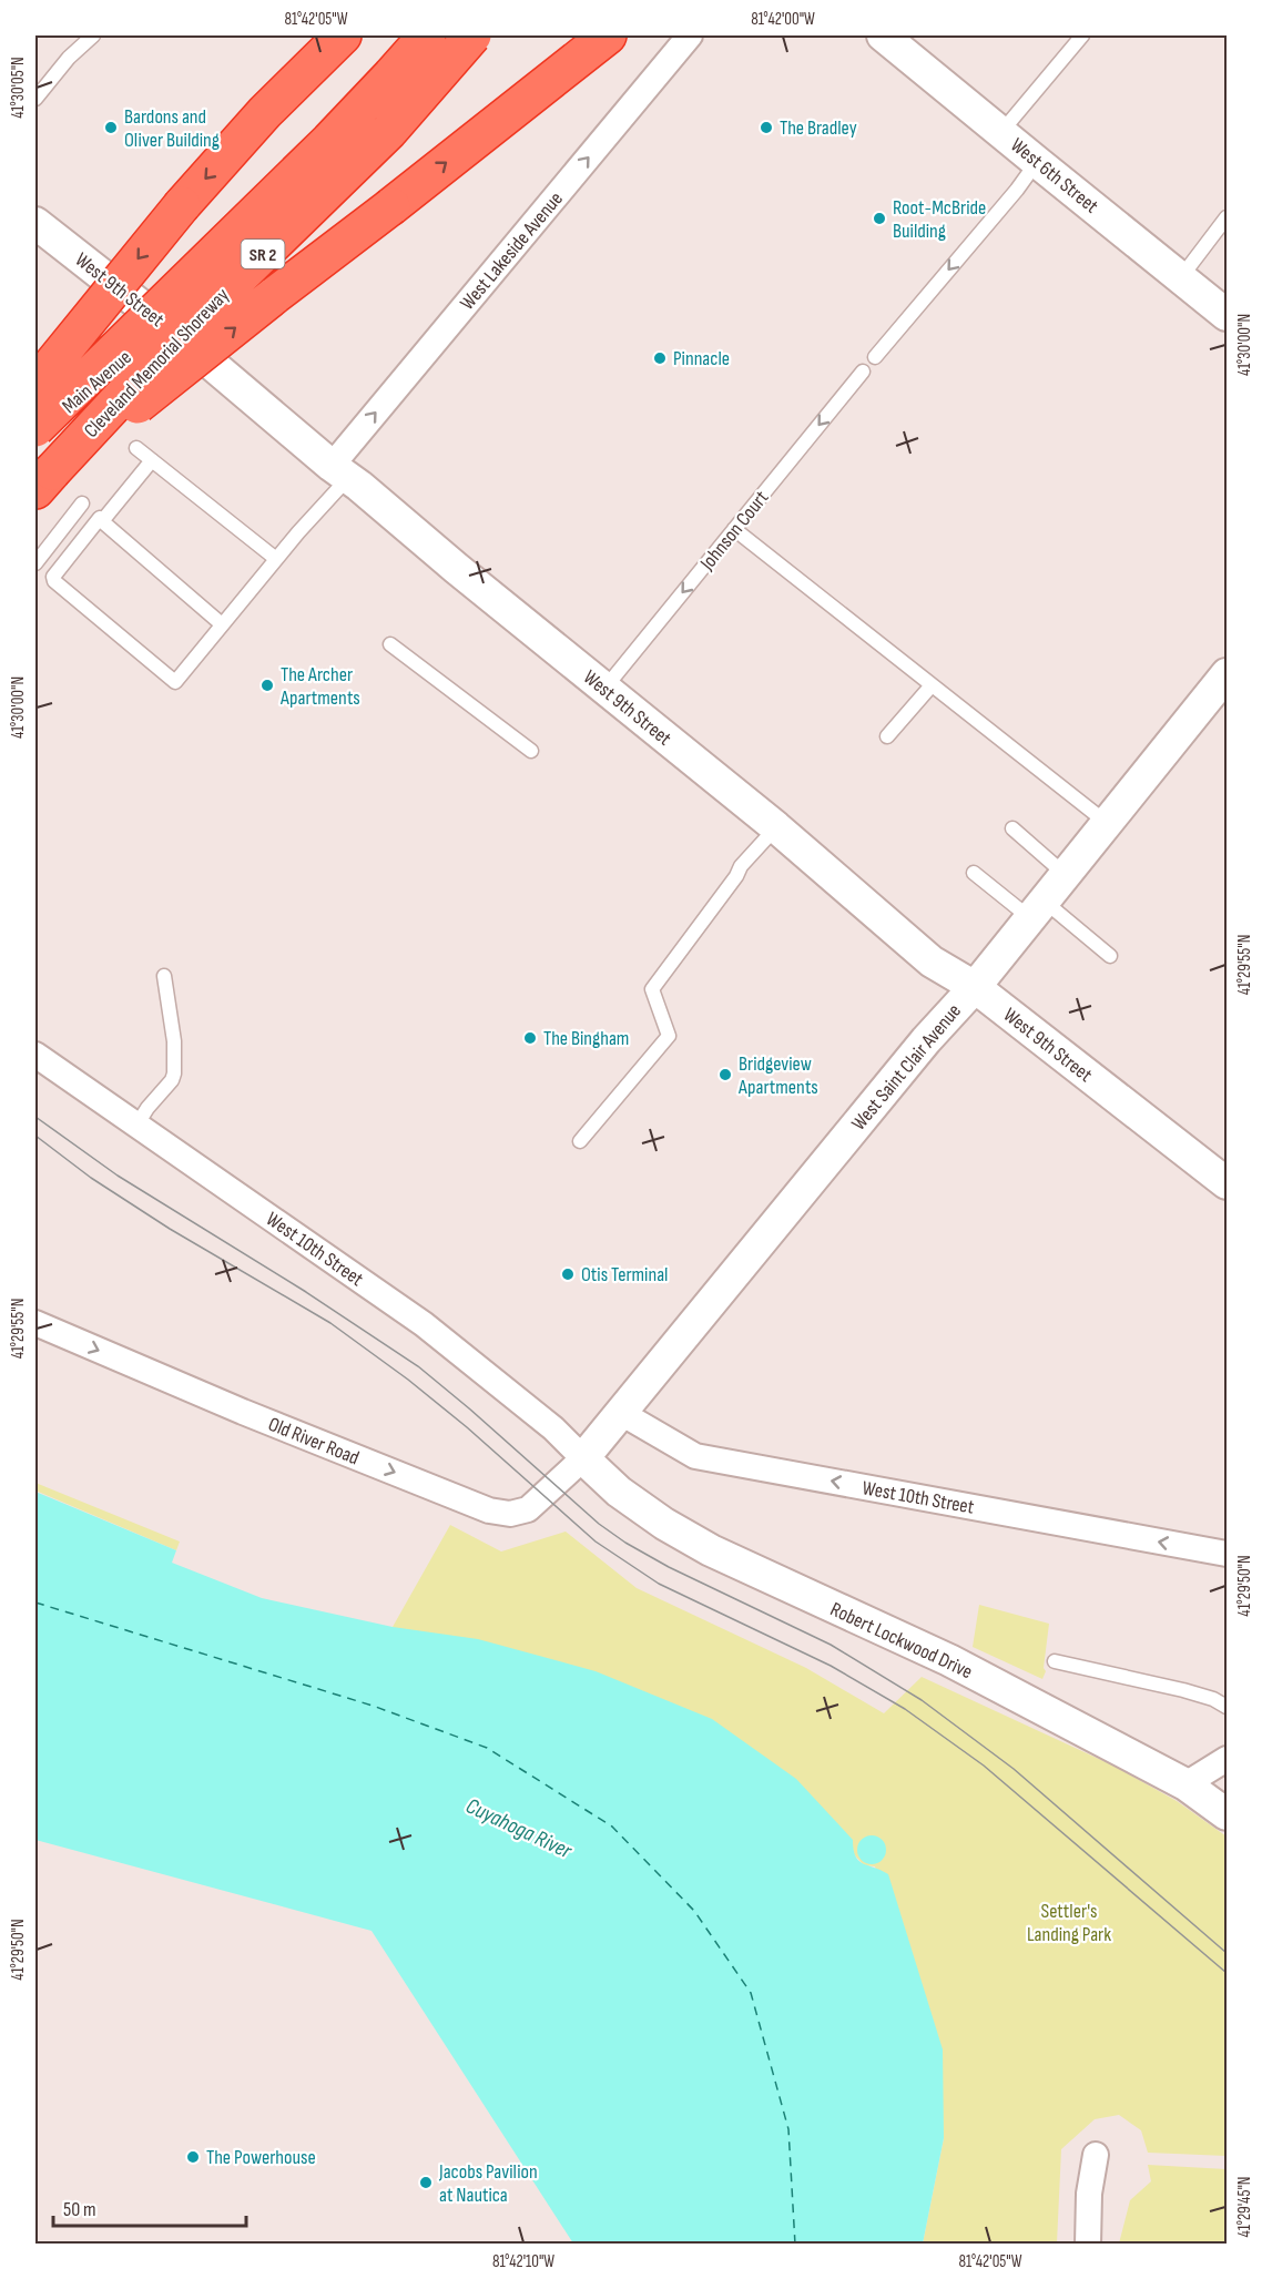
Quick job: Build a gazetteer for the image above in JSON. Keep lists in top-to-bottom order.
{
  "streets": {
    "highway": ["SR 2", "Cleveland Memorial Shoreway"],
    "street": [
      "West 6th Street",
      "West Lakeside Avenue",
      "West 9th Street",
      "Main Avenue",
      "West Saint Clair Avenue",
      "West 10th Street",
      "Old River Road",
      "Robert Lockwood Drive"
    ],
    "lane": ["Johnson Court"]
  },
  "crossings": [
    ["West Lakeside Avenue", "West 9th Street"],
    ["West 9th Street", "Main Avenue"],
    ["West 9th Street", "Johnson Court"],
    ["West 9th Street", "West Saint Clair Avenue"],
    ["Cleveland Memorial Shoreway", "Main Avenue"],
    ["West Saint Clair Avenue", "West 10th Street"],
    ["West Saint Clair Avenue", "Old River Road"],
    ["West Saint Clair Avenue", "Robert Lockwood Drive"],
    ["West 10th Street", "Old River Road"],
    ["West 10th Street", "Robert Lockwood Drive"],
    ["Old River Road", "Robert Lockwood Drive"]
  ],
  "one_way": ["Johnson Court", "West 10th Street", "Old River Road"],
  "water": ["Cuyahoga River"],
  "parks": ["Settler's Landing Park"],
  "places": [
    "Bardons and Oliver Building",
    "The Bradley",
    "Root-McBride Building",
    "Pinnacle",
    "The Archer Apartments",
    "The Bingham",
    "Bridgeview Apartments",
    "Otis Terminal",
    "The Powerhouse",
    "Jacobs Pavilion at Nautica"
  ],
  "scale_bar": "50 m",
  "coordinates": [
    "81°42'05\"W",
    "81°42'00\"W",
    "41°30'05\"N",
    "41°30'00\"N",
    "41°29'55\"N",
    "41°29'50\"N",
    "41°29'45\"N",
    "81°42'10\"W"
  ]
}
